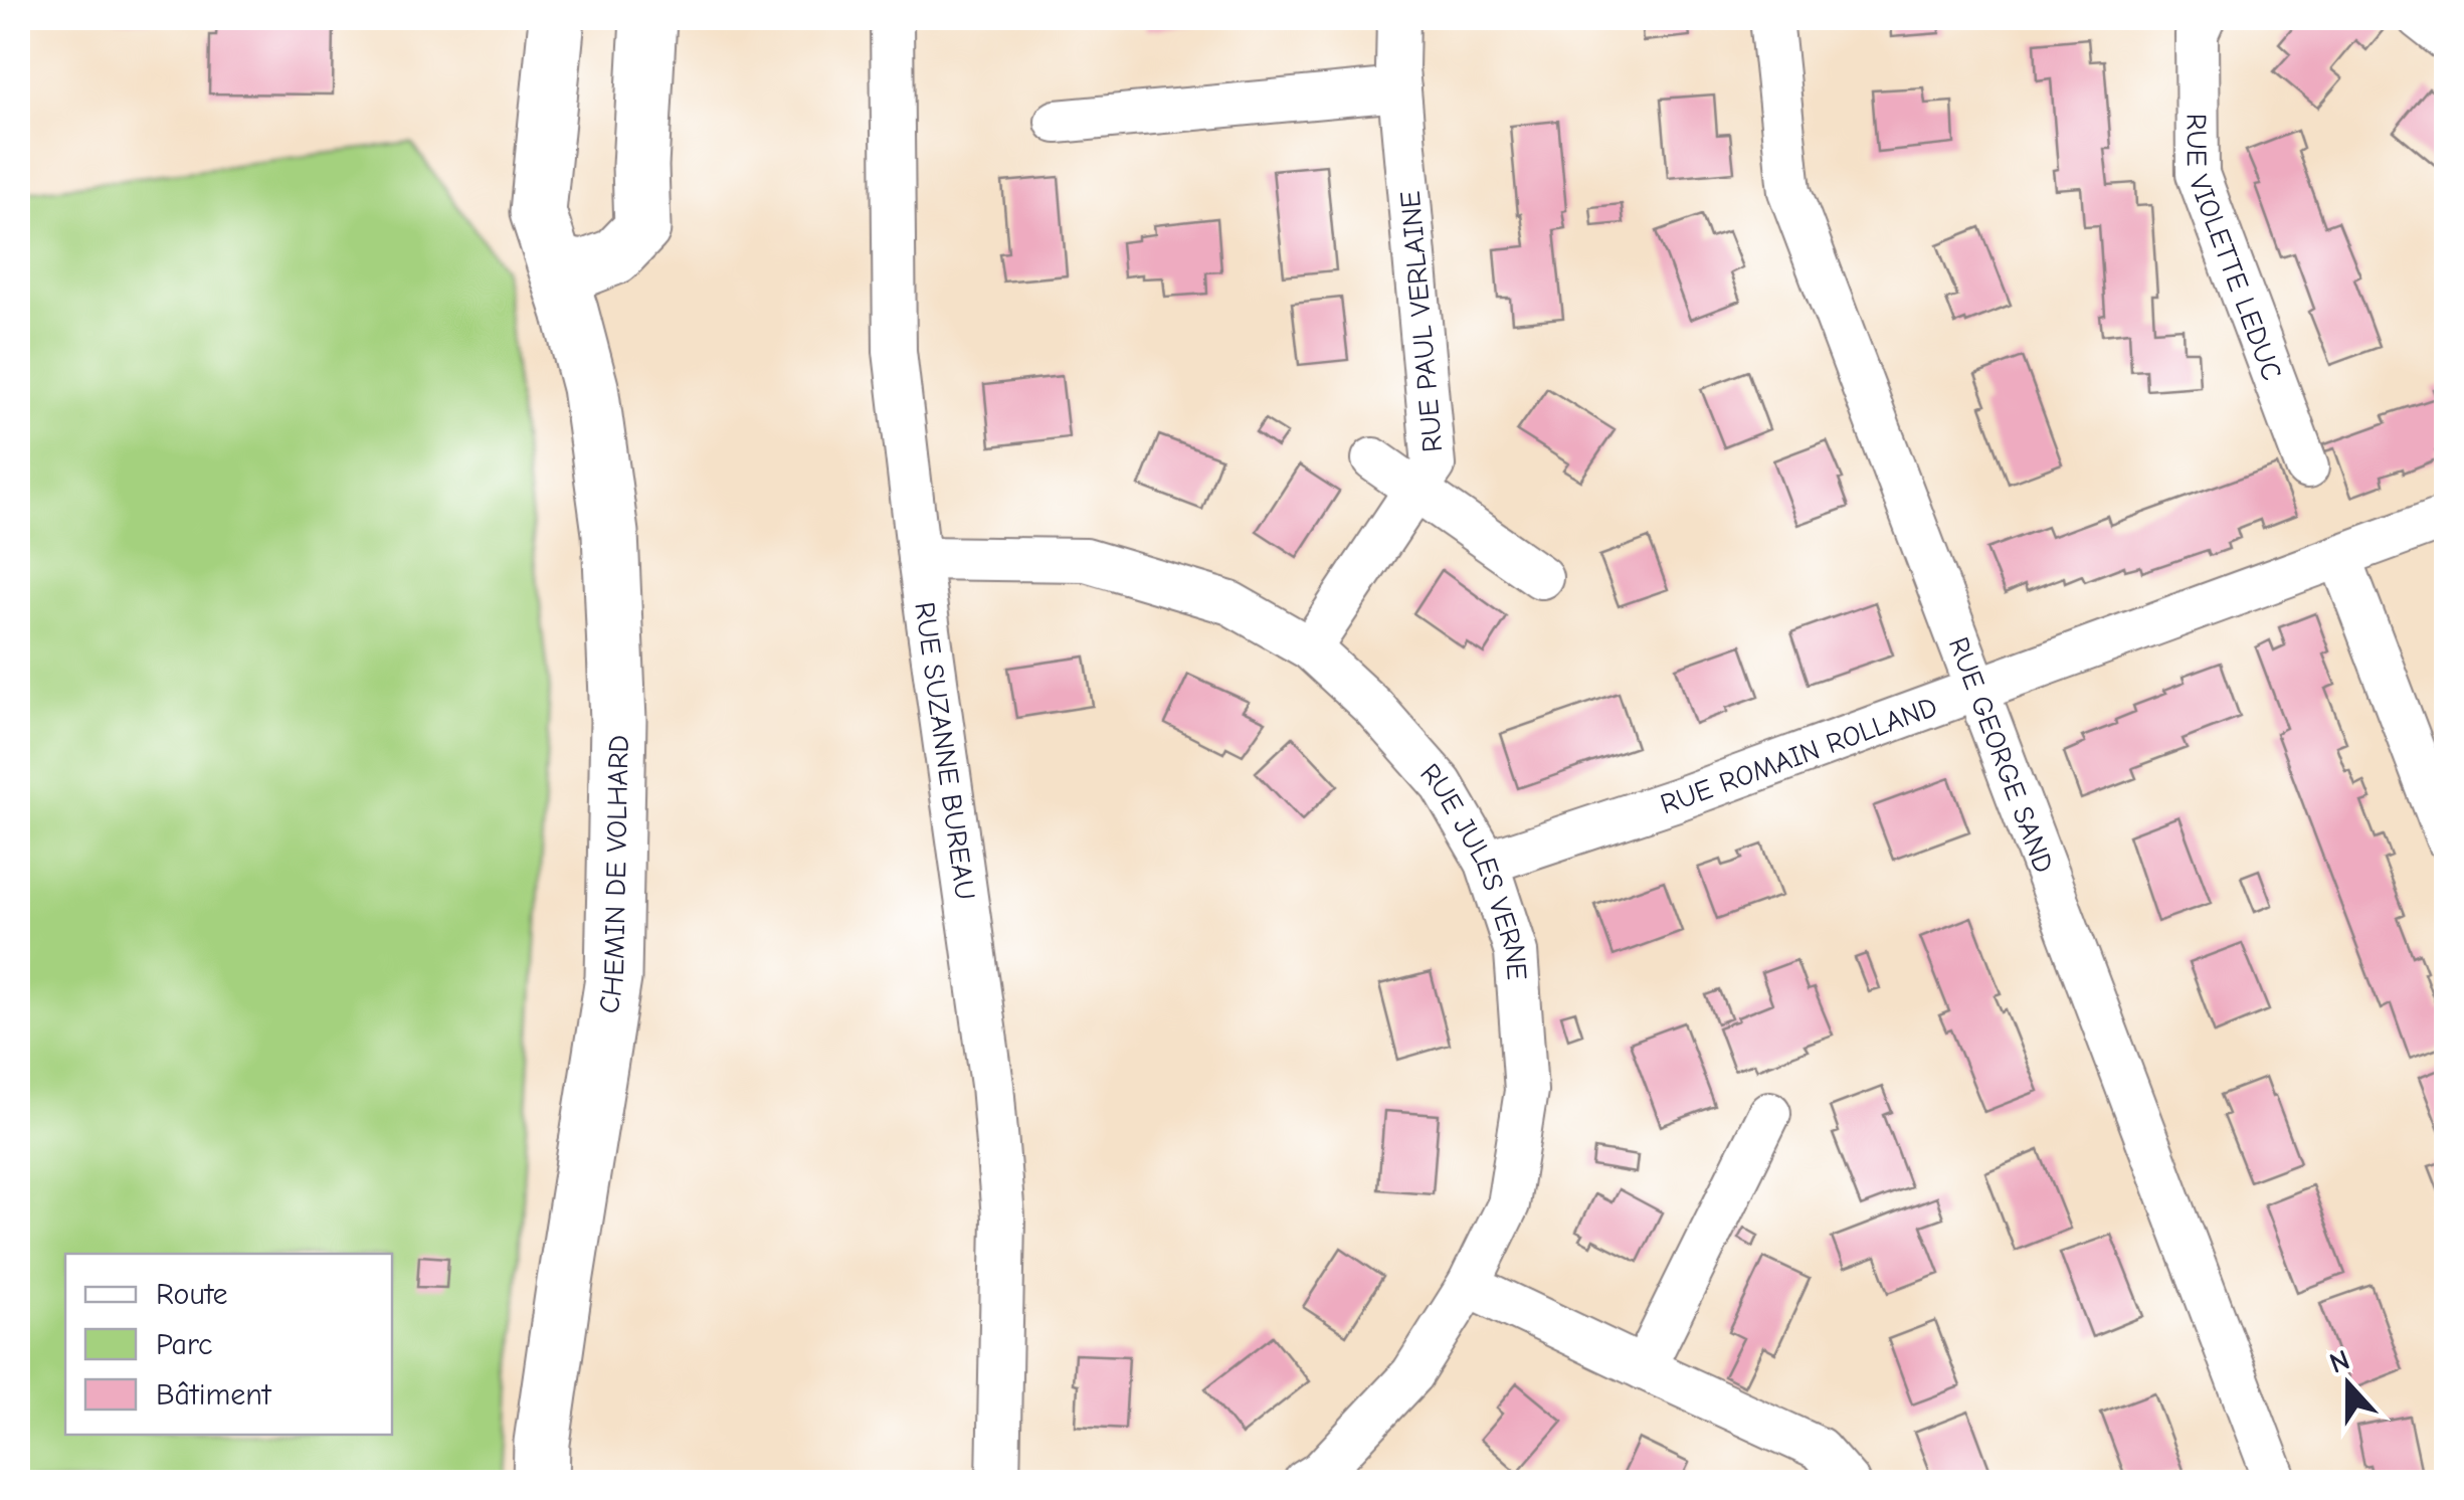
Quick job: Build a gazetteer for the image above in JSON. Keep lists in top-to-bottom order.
{
  "streets": {
    "street": [
      "RUE VIOLETTE LEDUC",
      "RUE PAUL VERLAINE",
      "RUE SUZANNE BUREAU",
      "RUE ROMAIN ROLLAND",
      "RUE GEORGE SAND",
      "CHEMIN DE VOLHARD",
      "RUE JULES VERNE"
    ]
  },
  "crossings": [
    ["RUE PAUL VERLAINE", "RUE JULES VERNE"],
    ["RUE SUZANNE BUREAU", "RUE JULES VERNE"],
    ["RUE ROMAIN ROLLAND", "RUE GEORGE SAND"],
    ["RUE ROMAIN ROLLAND", "RUE JULES VERNE"]
  ],
  "legend": ["Route", "Parc", "Bâtiment"],
  "north": "top"
}
